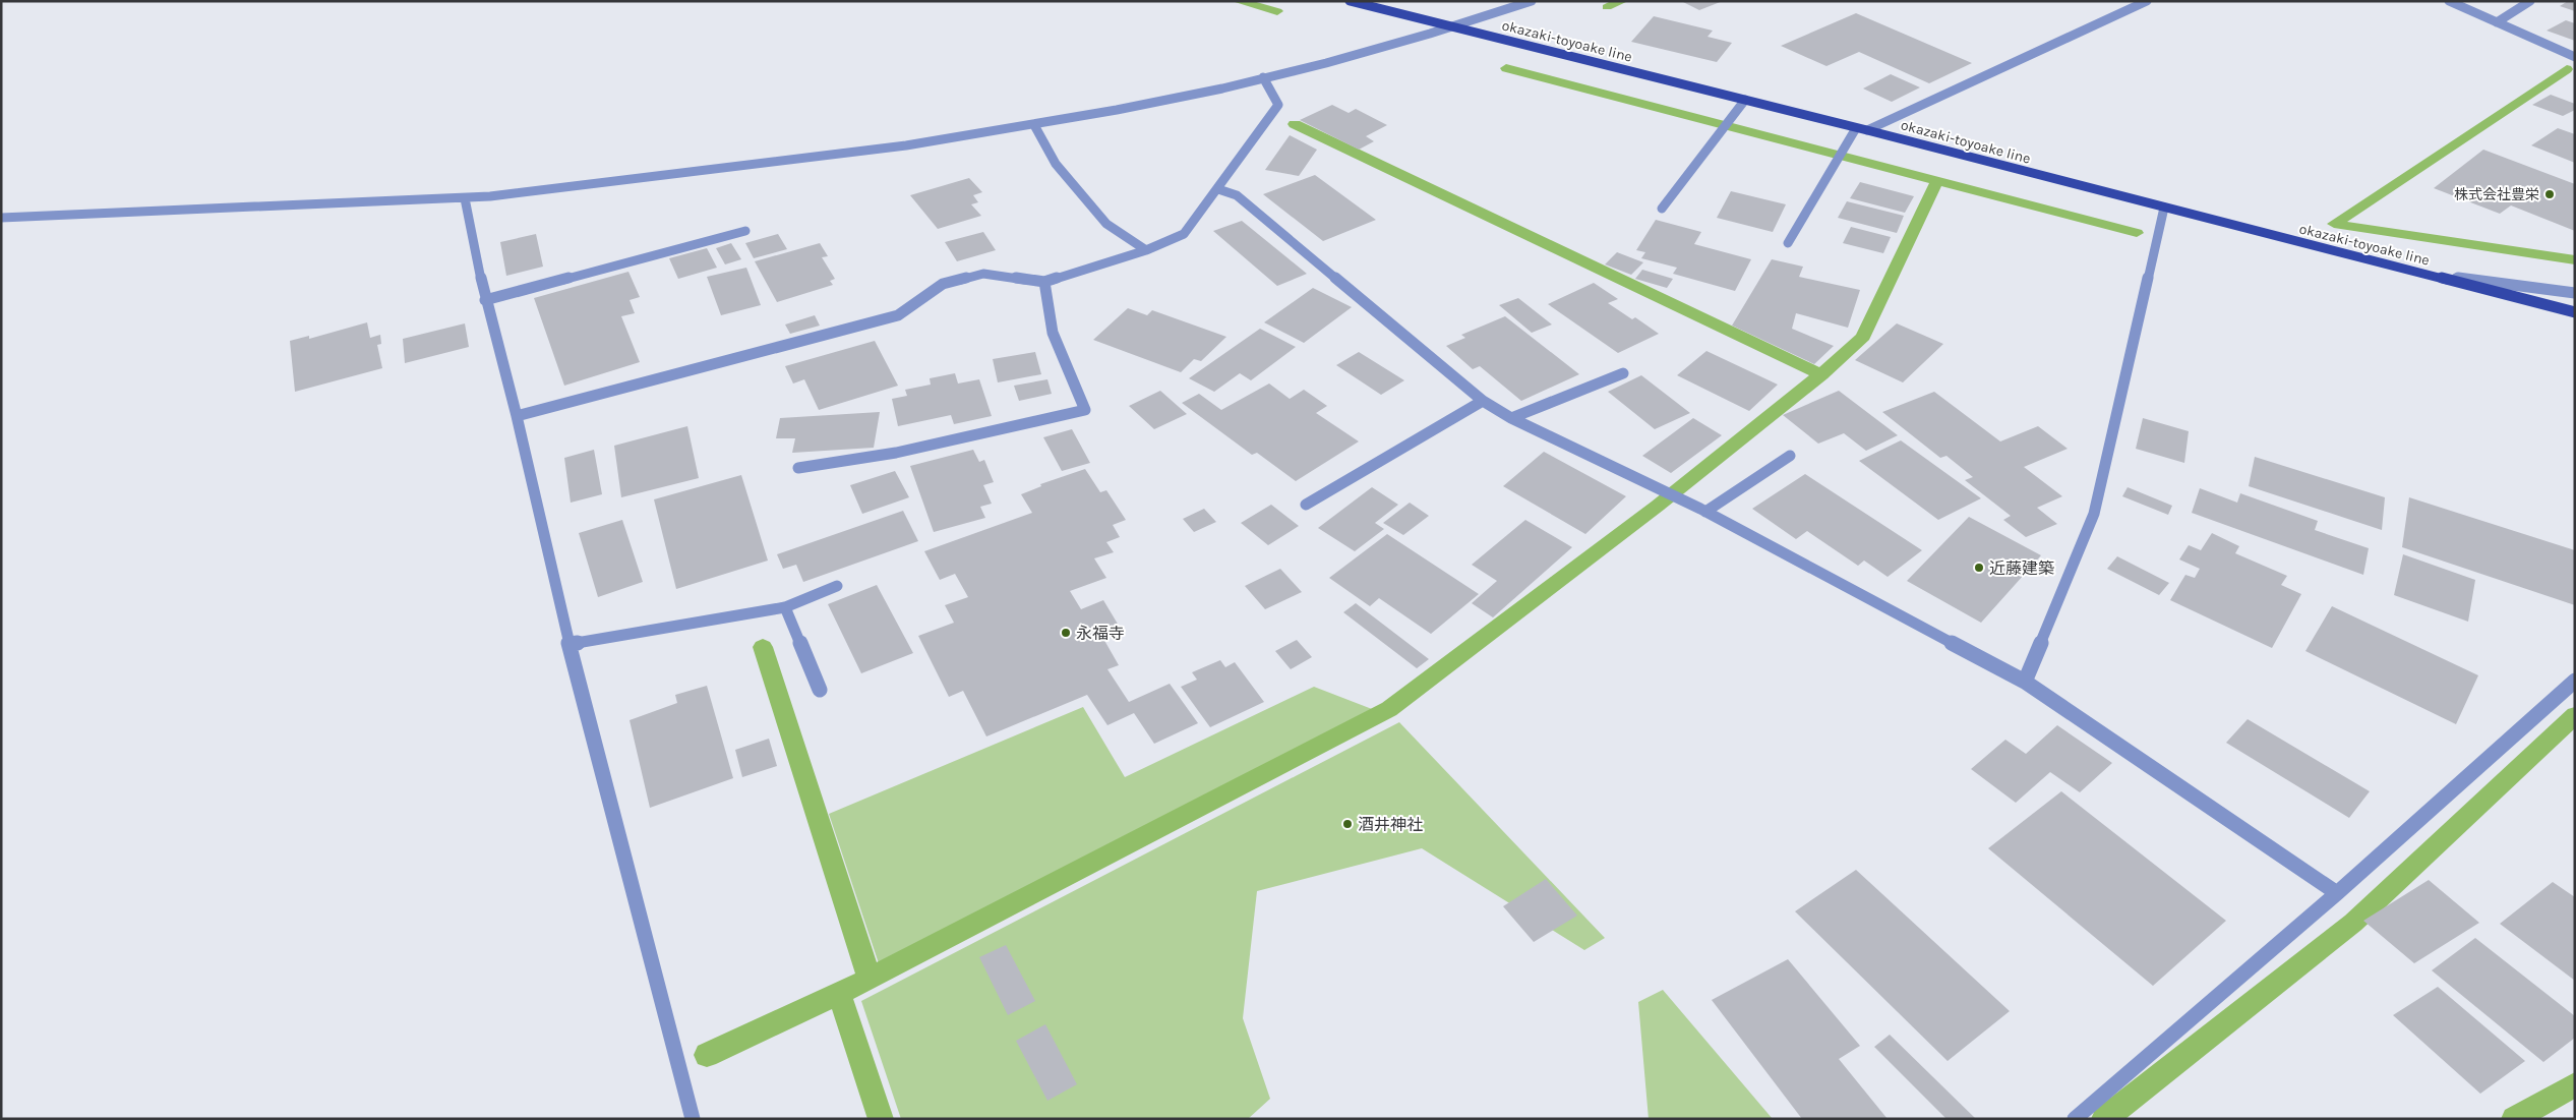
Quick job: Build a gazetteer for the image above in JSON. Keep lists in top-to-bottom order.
{
  "streets": {
    "main road": ["okazaki-toyoake line"]
  },
  "places": [
    "株式会社豊栄",
    "近藤建築",
    "永福寺",
    "酒井神社"
  ]
}
